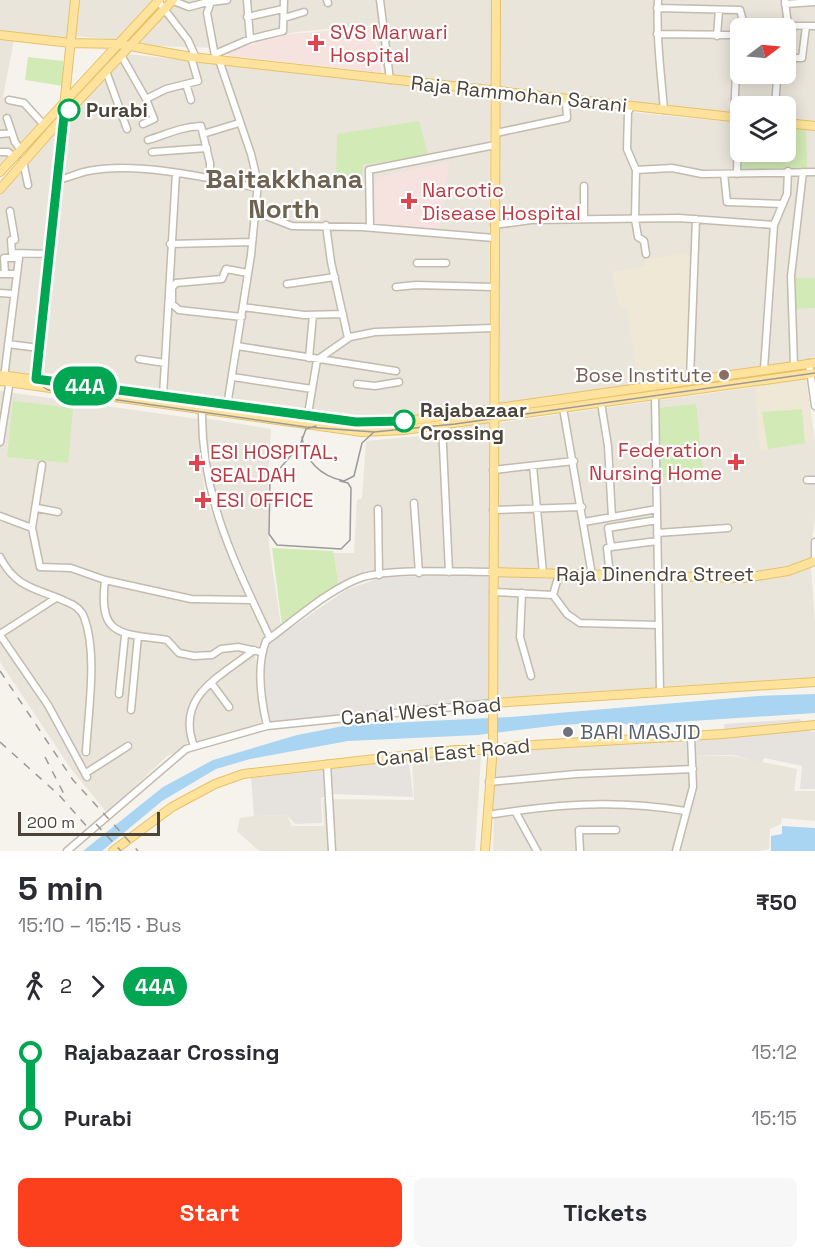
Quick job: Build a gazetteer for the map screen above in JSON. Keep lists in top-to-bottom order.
{
  "streets": {
    "main road": [
      "Raja Rammohan Sarani",
      "Raja Dinendra Street",
      "Canal West Road",
      "Canal East Road"
    ]
  },
  "districts": ["Baitakkhana North"],
  "places": {
    "health": [
      "SVS Marwari Hospital",
      "Narcotic Disease Hospital",
      "Federation Nursing Home",
      "ESI HOSPITAL, SEALDAH",
      "ESI OFFICE"
    ],
    "other": [
      "Purabi",
      "Bose Institute",
      "Rajabazaar Crossing",
      "BARI MASJID"
    ]
  },
  "lines": ["bus line 44A"],
  "scale_bar": "200 m",
  "north": "right",
  "page": {
    "on_map": "44A",
    "scale": "200 m",
    "heading": ["5 min", "15:10 – 15:15 · Bus", "₹50"],
    "legs": ["2", "44A"],
    "list": [
      {
        "name": "Rajabazaar Crossing",
        "value": "15:12"
      },
      {
        "name": "Purabi",
        "value": "15:15"
      }
    ],
    "buttons": ["Start", "Tickets"]
  }
}
